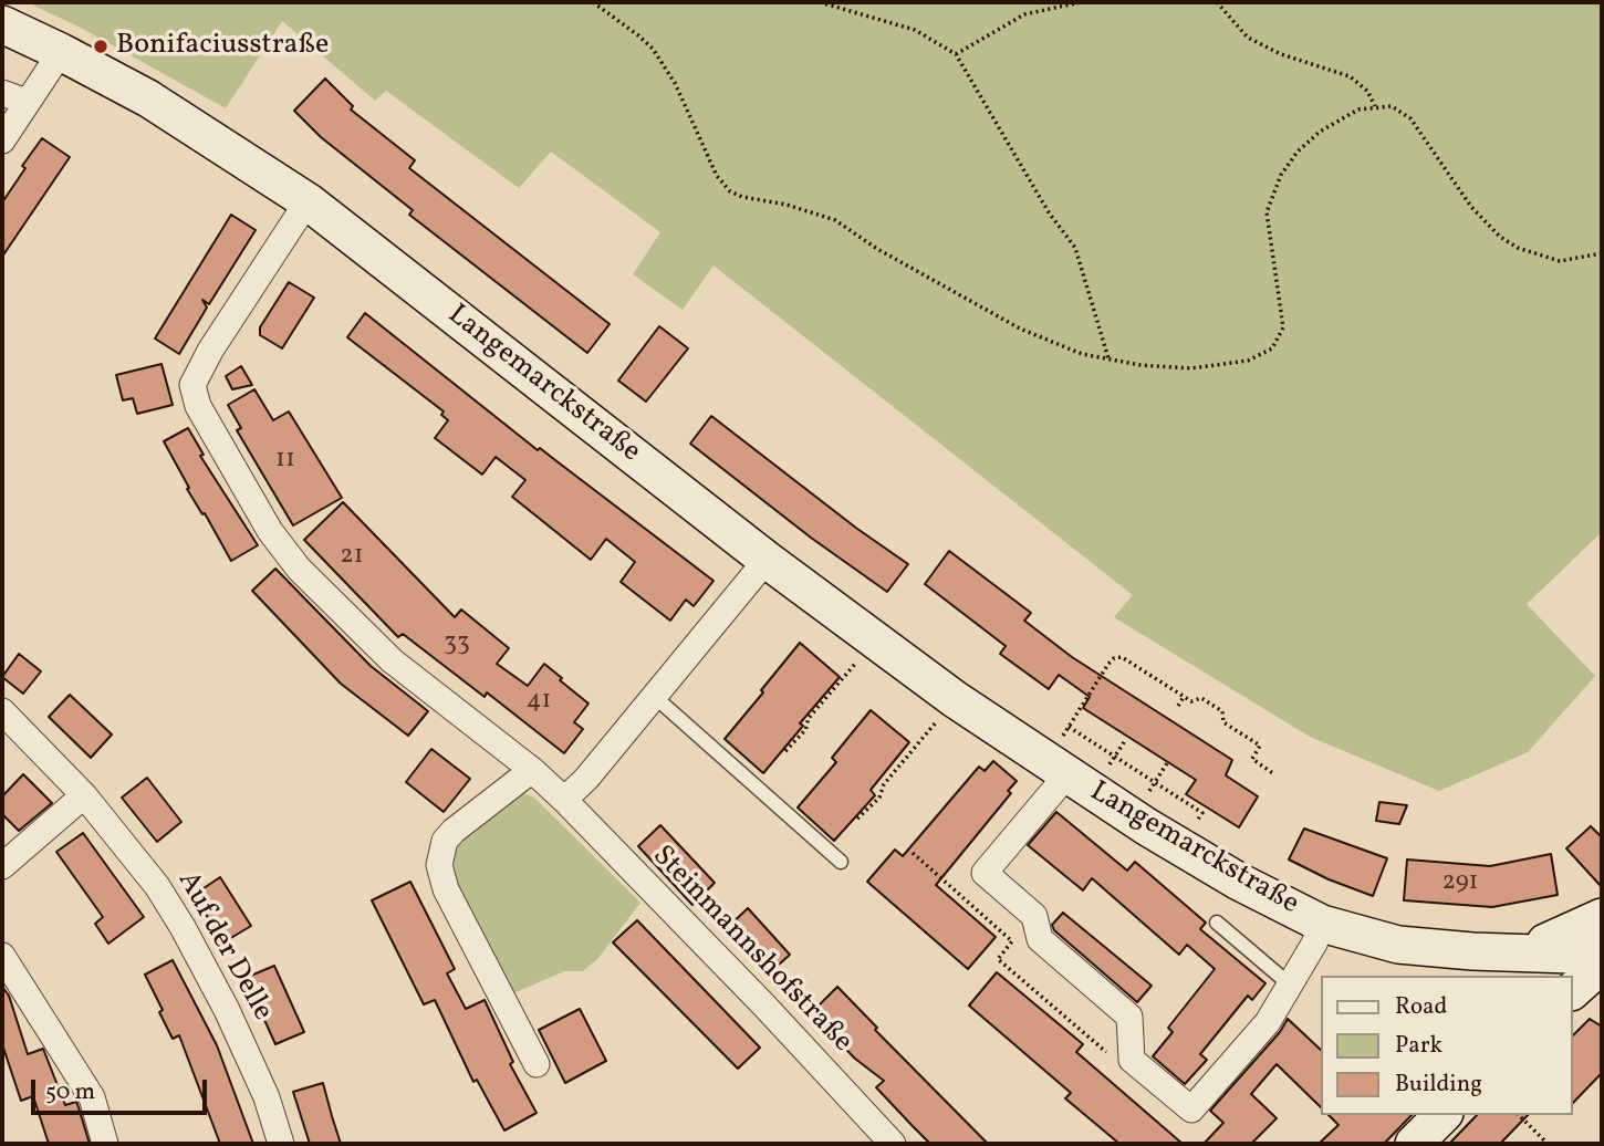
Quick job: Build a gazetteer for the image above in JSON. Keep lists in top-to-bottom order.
{
  "streets": {
    "street": ["Langemarckstraße", "Auf der Delle", "Steinmannshofstraße"]
  },
  "crossings": [
    ["Langemarckstraße", "Steinmannshofstraße"]
  ],
  "places": ["Bonifaciusstraße"],
  "house_numbers": [
    "11",
    "21",
    "33",
    "41",
    "291"
  ],
  "legend": ["Road", "Park", "Building"],
  "scale_bar": "50 m"
}
